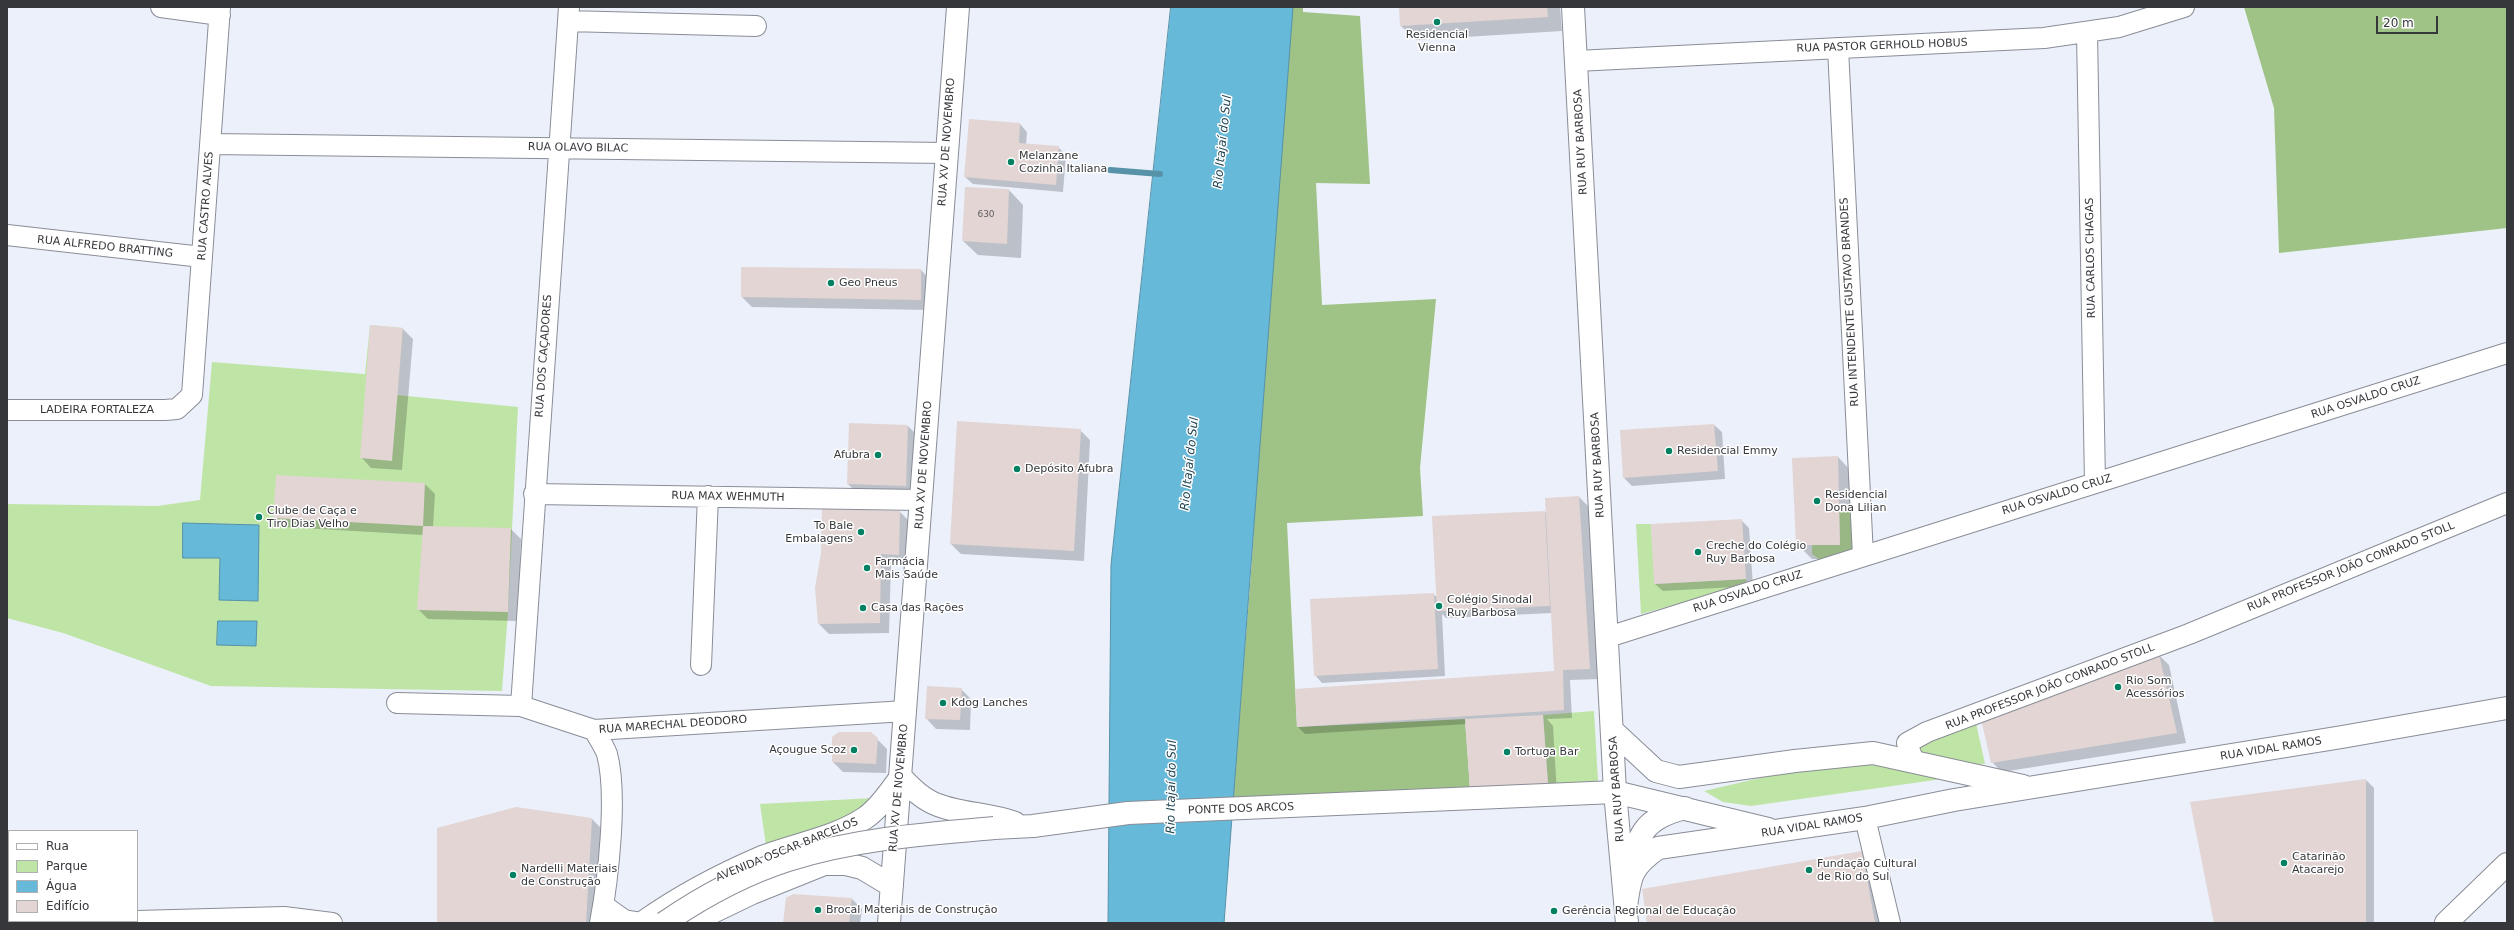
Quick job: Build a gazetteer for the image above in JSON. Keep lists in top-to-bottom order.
{
  "streets": {
    "main road": [
      "RUA XV DE NOVEMBRO",
      "RUA RUY BARBOSA",
      "RUA VIDAL RAMOS",
      "PONTE DOS ARCOS",
      "AVENIDA OSCAR BARCELOS"
    ],
    "street": [
      "RUA PASTOR GERHOLD HOBUS",
      "RUA OLAVO BILAC",
      "RUA CASTRO ALVES",
      "RUA ALFREDO BRATTING",
      "RUA CARLOS CHAGAS",
      "RUA INTENDENTE GUSTAVO BRANDES",
      "RUA DOS CAÇADORES",
      "RUA OSVALDO CRUZ",
      "LADEIRA FORTALEZA",
      "RUA MAX WEHMUTH",
      "RUA PROFESSOR JOÃO CONRADO STOLL",
      "RUA MARECHAL DEODORO"
    ]
  },
  "crossings": [
    ["RUA PASTOR GERHOLD HOBUS", "RUA RUY BARBOSA"],
    ["RUA PASTOR GERHOLD HOBUS", "RUA CARLOS CHAGAS"],
    ["RUA PASTOR GERHOLD HOBUS", "RUA INTENDENTE GUSTAVO BRANDES"],
    ["RUA XV DE NOVEMBRO", "RUA OLAVO BILAC"],
    ["RUA XV DE NOVEMBRO", "RUA MAX WEHMUTH"],
    ["RUA XV DE NOVEMBRO", "RUA MARECHAL DEODORO"],
    ["RUA XV DE NOVEMBRO", "AVENIDA OSCAR BARCELOS"],
    ["RUA RUY BARBOSA", "RUA OSVALDO CRUZ"],
    ["RUA RUY BARBOSA", "RUA VIDAL RAMOS"],
    ["RUA RUY BARBOSA", "PONTE DOS ARCOS"],
    ["RUA OLAVO BILAC", "RUA CASTRO ALVES"],
    ["RUA OLAVO BILAC", "RUA DOS CAÇADORES"],
    ["RUA CASTRO ALVES", "RUA ALFREDO BRATTING"],
    ["RUA CASTRO ALVES", "LADEIRA FORTALEZA"],
    ["RUA CARLOS CHAGAS", "RUA OSVALDO CRUZ"],
    ["RUA INTENDENTE GUSTAVO BRANDES", "RUA OSVALDO CRUZ"],
    ["RUA DOS CAÇADORES", "RUA MAX WEHMUTH"],
    ["RUA DOS CAÇADORES", "RUA MARECHAL DEODORO"],
    ["RUA PROFESSOR JOÃO CONRADO STOLL", "RUA VIDAL RAMOS"]
  ],
  "water": ["Rio Itajaí do Sul"],
  "places": [
    "Residencial Vienna",
    "Melanzane Cozinha Italiana",
    "Geo Pneus",
    "Residencial Emmy",
    "Afubra",
    "Depósito Afubra",
    "Residencial Dona Lilian",
    "Clube de Caça e Tiro Dias Velho",
    "To Bale Embalagens",
    "Creche do Colégio Ruy Barbosa",
    "Farmácia Mais Saúde",
    "Colégio Sinodal Ruy Barbosa",
    "Casa das Rações",
    "Rio Som Acessórios",
    "Kdog Lanches",
    "Açougue Scoz",
    "Tortuga Bar",
    "Catarinão Atacarejo",
    "Fundação Cultural de Rio do Sul",
    "Nardelli Materiais de Construção",
    "Brocal Materiais de Construção",
    "Gerência Regional de Educação"
  ],
  "house_numbers": ["630"],
  "legend": [
    "Rua",
    "Parque",
    "Água",
    "Edifício"
  ],
  "scale_bar": "20 m"
}
